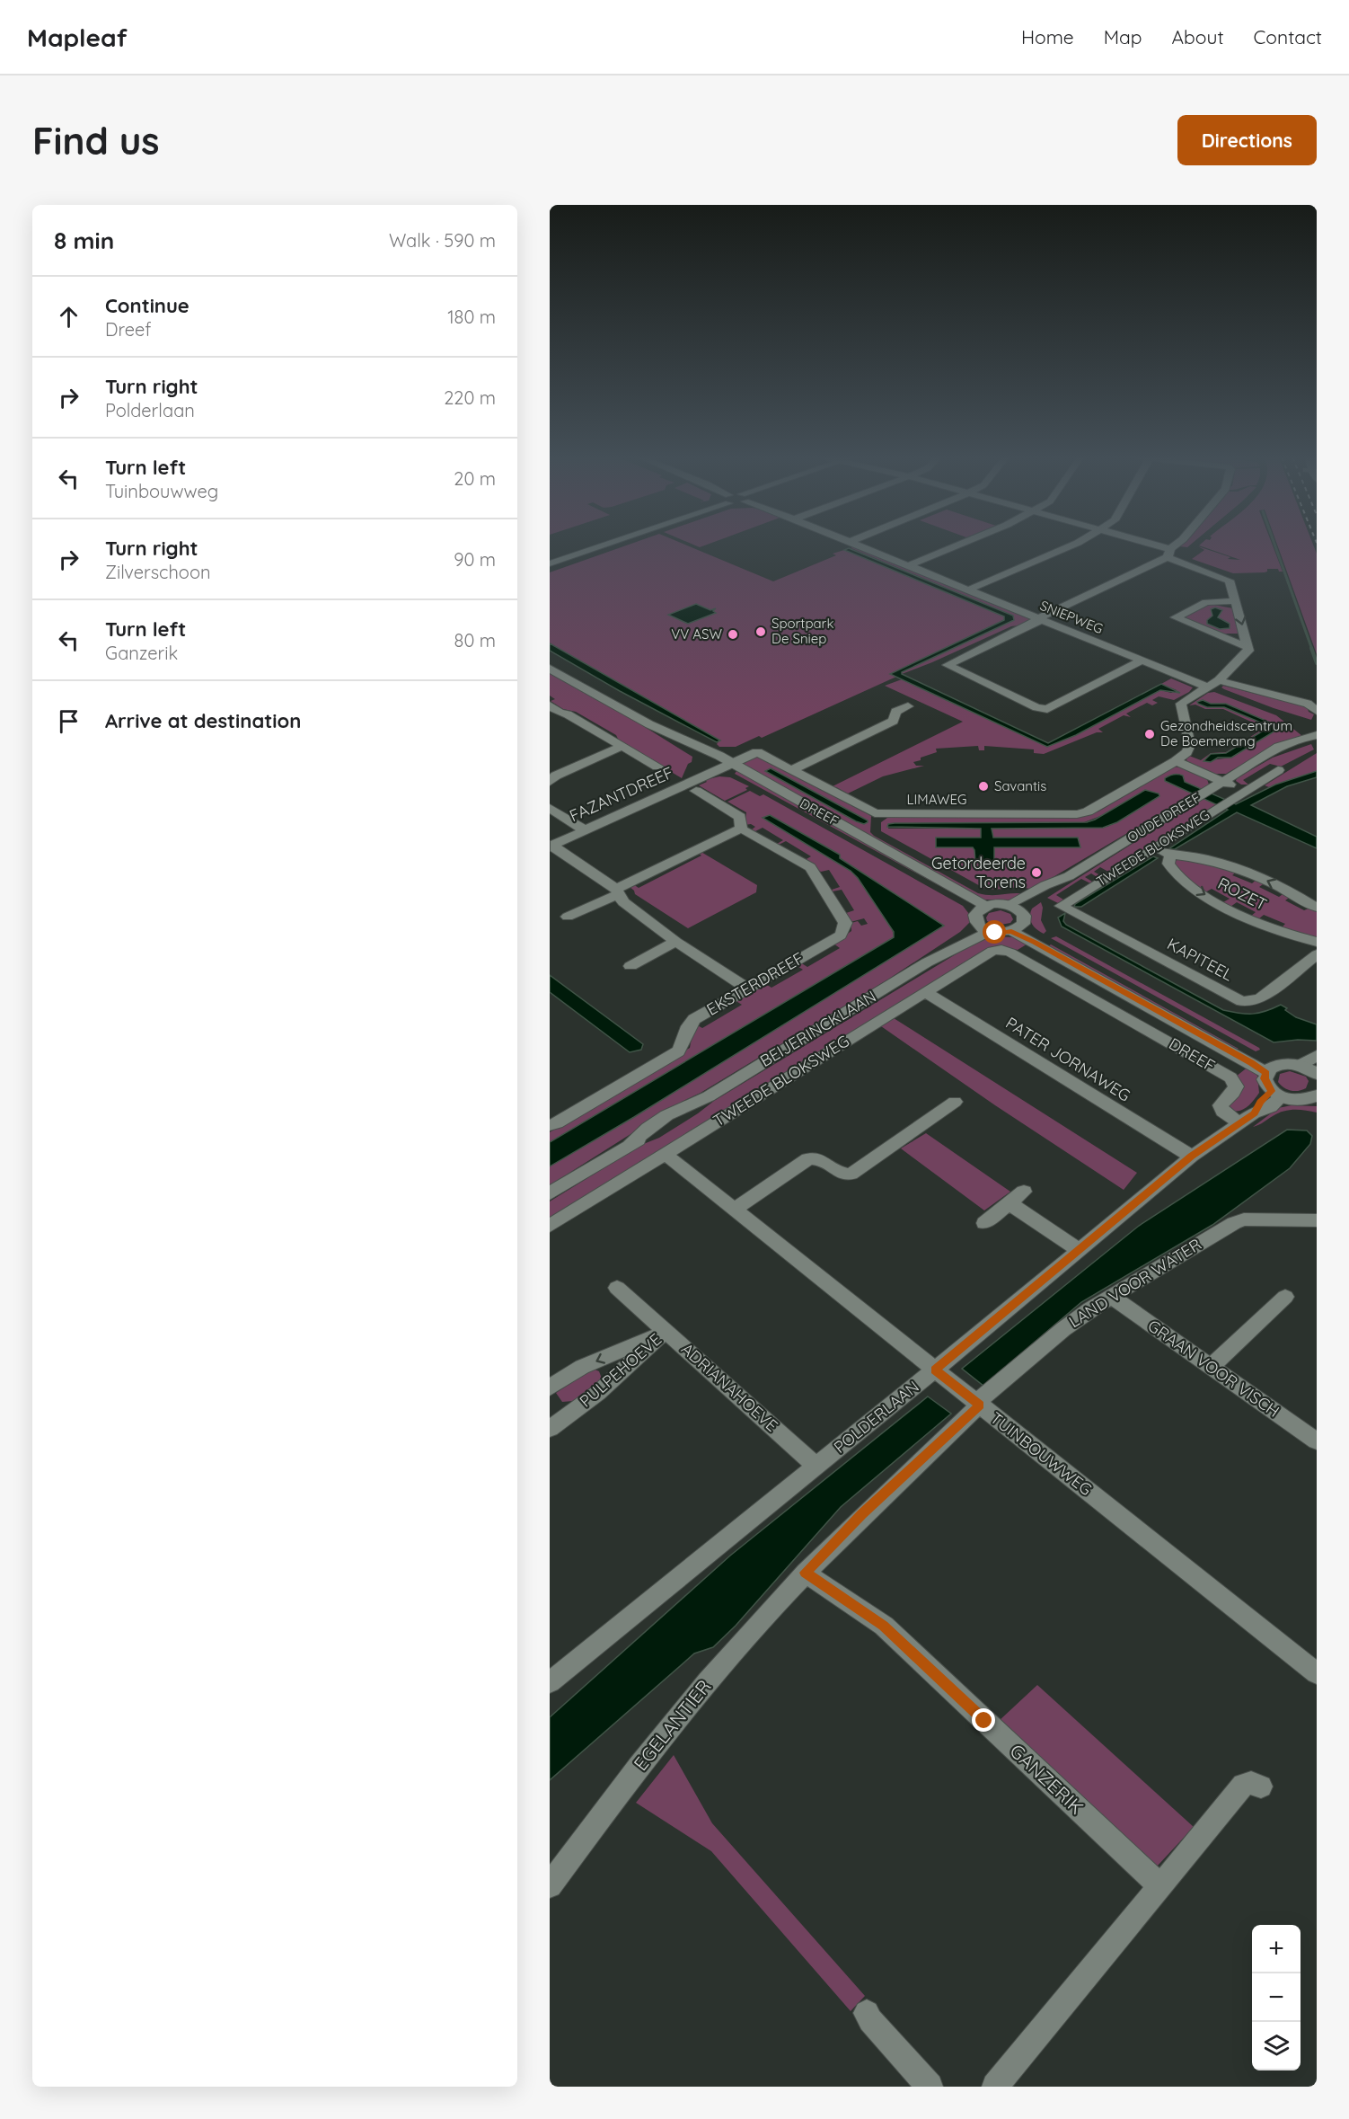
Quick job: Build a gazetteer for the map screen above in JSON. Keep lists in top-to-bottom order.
{
  "streets": {
    "street": [
      "SNIEPWEG",
      "FAZANTDREEF",
      "LIMAWEG",
      "DREEF",
      "OUDE DREEF",
      "TWEEDE BLOKSWEG",
      "ROZET",
      "KAPITEEL",
      "EKSTERDREEF",
      "BEIJERINCKLAAN",
      "PATER JORNAWEG",
      "LAND VOOR WATER",
      "GRAAN VOOR VISCH",
      "PULPEHOEVE",
      "ADRIANAHOEVE",
      "POLDERLAAN",
      "TUINBOUWWEG",
      "EGELANTIER",
      "GANZERIK"
    ]
  },
  "crossings": [
    ["FAZANTDREEF", "LIMAWEG"],
    ["FAZANTDREEF", "DREEF"],
    ["FAZANTDREEF", "EKSTERDREEF"],
    ["LIMAWEG", "DREEF"],
    ["DREEF", "OUDE DREEF"],
    ["DREEF", "TWEEDE BLOKSWEG"],
    ["DREEF", "BEIJERINCKLAAN"],
    ["DREEF", "POLDERLAAN"],
    ["TWEEDE BLOKSWEG", "ROZET"],
    ["TWEEDE BLOKSWEG", "KAPITEEL"],
    ["TWEEDE BLOKSWEG", "PATER JORNAWEG"],
    ["TWEEDE BLOKSWEG", "TUINBOUWWEG"],
    ["PATER JORNAWEG", "POLDERLAAN"],
    ["LAND VOOR WATER", "GRAAN VOOR VISCH"],
    ["LAND VOOR WATER", "TUINBOUWWEG"],
    ["LAND VOOR WATER", "EGELANTIER"],
    ["LAND VOOR WATER", "GANZERIK"],
    ["PULPEHOEVE", "ADRIANAHOEVE"],
    ["ADRIANAHOEVE", "POLDERLAAN"],
    ["POLDERLAAN", "TUINBOUWWEG"],
    ["EGELANTIER", "GANZERIK"]
  ],
  "places": [
    "Sportpark De Sniep",
    "VV ASW",
    "Gezondheidscentrum De Boemerang",
    "Savantis",
    "Getordeerde Torens"
  ],
  "page": {
    "header": "Mapleaf",
    "nav": [
      "Home",
      "Map",
      "About",
      "Contact"
    ],
    "buttons": "Directions",
    "title": "Find us",
    "heading": ["8 min", "Walk · 590 m"],
    "list": [
      ["Continue", "Dreef", "180 m"],
      ["Turn right", "Polderlaan", "220 m"],
      ["Turn left", "Tuinbouwweg", "20 m"],
      ["Turn right", "Zilverschoon", "90 m"],
      ["Turn left", "Ganzerik", "80 m"],
      "Arrive at destination"
    ],
    "map_buttons": ["+", "−"]
  }
}
